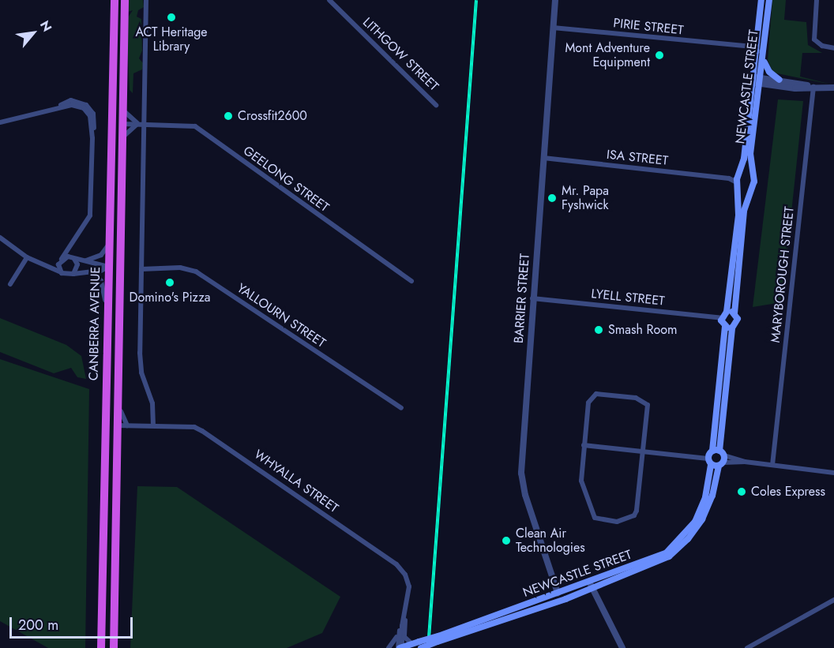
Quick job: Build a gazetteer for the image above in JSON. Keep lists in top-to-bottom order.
{
  "streets": {
    "highway": ["CANBERRA AVENUE"],
    "main road": ["NEWCASTLE STREET"],
    "street": [
      "PIRIE STREET",
      "LITHGOW STREET",
      "ISA STREET",
      "GEELONG STREET",
      "MARYBOROUGH STREET",
      "LYELL STREET",
      "BARRIER STREET",
      "YALLOURN STREET",
      "WHYALLA STREET"
    ]
  },
  "crossings": [
    ["PIRIE STREET", "NEWCASTLE STREET"],
    ["PIRIE STREET", "BARRIER STREET"],
    ["NEWCASTLE STREET", "ISA STREET"],
    ["NEWCASTLE STREET", "LYELL STREET"],
    ["NEWCASTLE STREET", "BARRIER STREET"],
    ["NEWCASTLE STREET", "WHYALLA STREET"],
    ["ISA STREET", "BARRIER STREET"],
    ["GEELONG STREET", "CANBERRA AVENUE"],
    ["LYELL STREET", "BARRIER STREET"],
    ["CANBERRA AVENUE", "WHYALLA STREET"]
  ],
  "places": [
    "ACT Heritage Library",
    "Mont Adventure Equipment",
    "Crossfit2600",
    "Mr. Papa Fyshwick",
    "Domino's Pizza",
    "Smash Room",
    "Coles Express",
    "Clean Air Technologies"
  ],
  "scale_bar": "200 m",
  "north": "top right"
}
